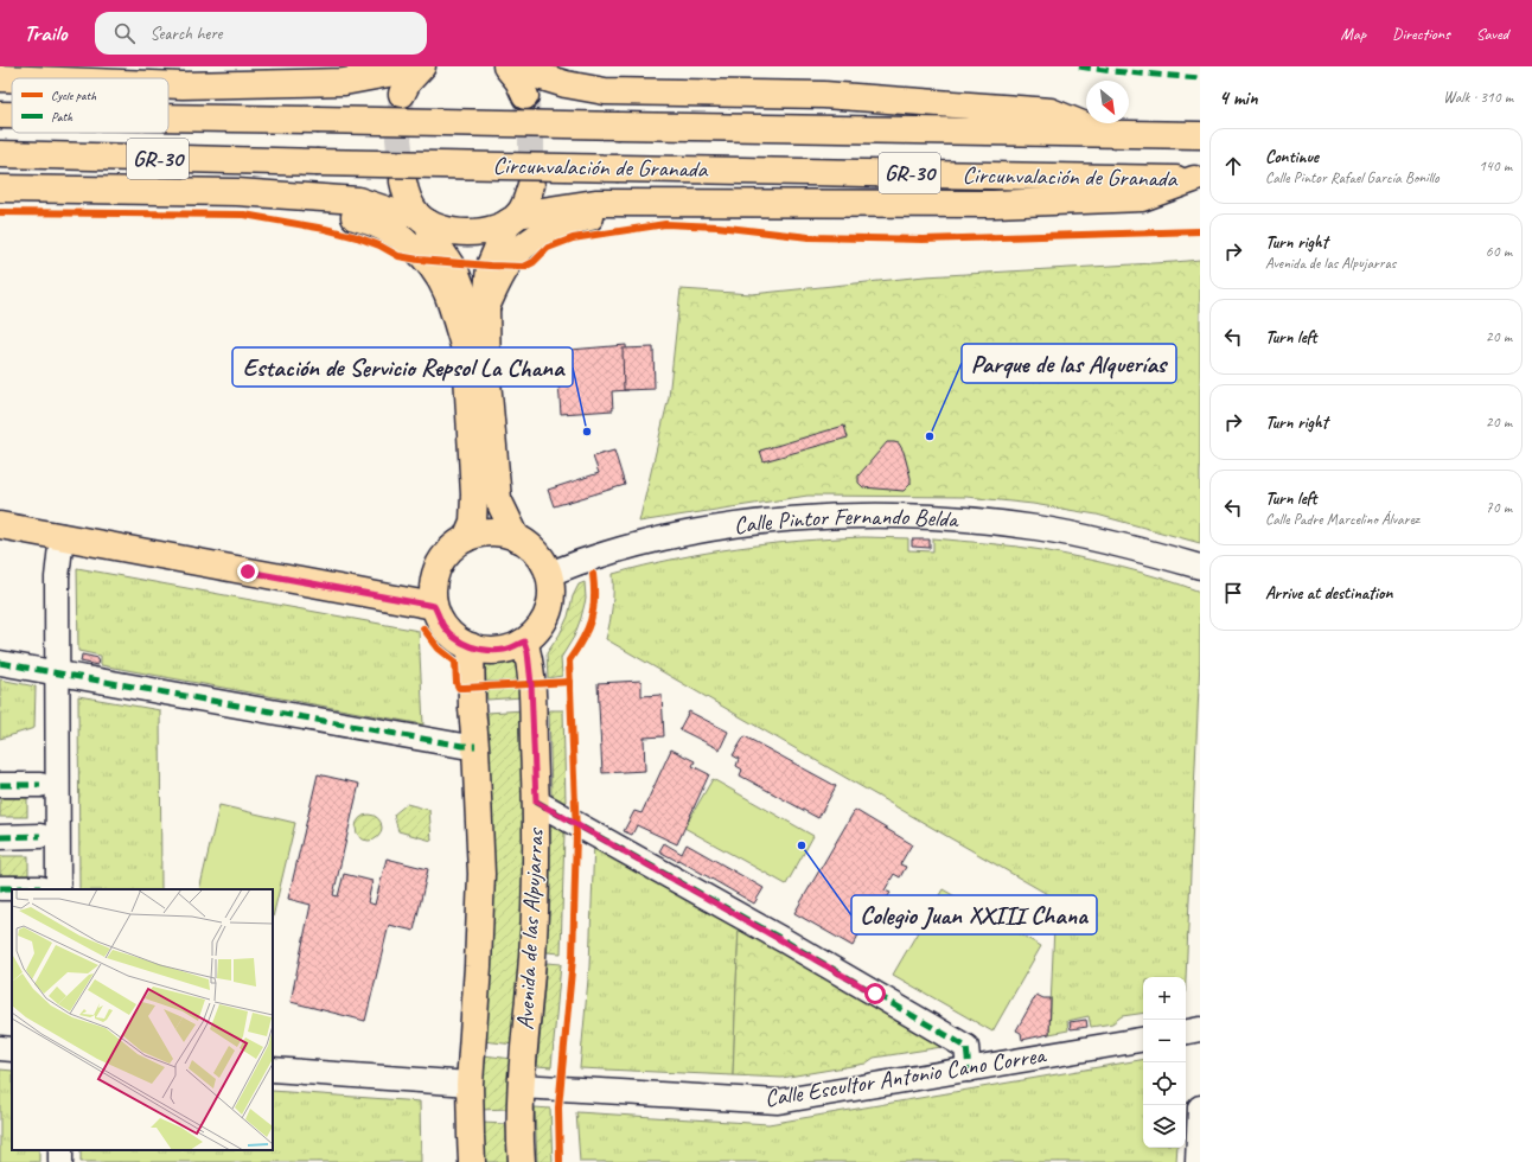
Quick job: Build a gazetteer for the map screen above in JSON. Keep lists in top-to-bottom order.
{
  "streets": {
    "main road": ["GR-30", "Circunvalación de Granada", "Avenida de las Alpujarras"],
    "street": ["Calle Pintor Fernando Belda", "Calle Escultor Antonio Cano Correa"]
  },
  "crossings": [
    ["Calle Pintor Fernando Belda", "Avenida de las Alpujarras"],
    ["Avenida de las Alpujarras", "Calle Escultor Antonio Cano Correa"]
  ],
  "places": ["Estación de Servicio Repsol La Chana", "Parque de las Alquerías", "Colegio Juan XXIII Chana"],
  "legend": ["Cycle path", "Path"],
  "north": "bottom right",
  "page": {
    "header": "Trailo",
    "search": "Search here",
    "nav": ["Map", "Directions", "Saved"],
    "heading": ["4 min", "Walk · 310 m"],
    "list": [
      ["Continue", "Calle Pintor Rafael García Bonillo", "140 m"],
      ["Turn right", "Avenida de las Alpujarras", "60 m"],
      ["Turn left", "20 m"],
      ["Turn right", "20 m"],
      ["Turn left", "Calle Padre Marcelino Álvarez", "70 m"],
      "Arrive at destination"
    ],
    "map_buttons": ["+", "−"]
  }
}
